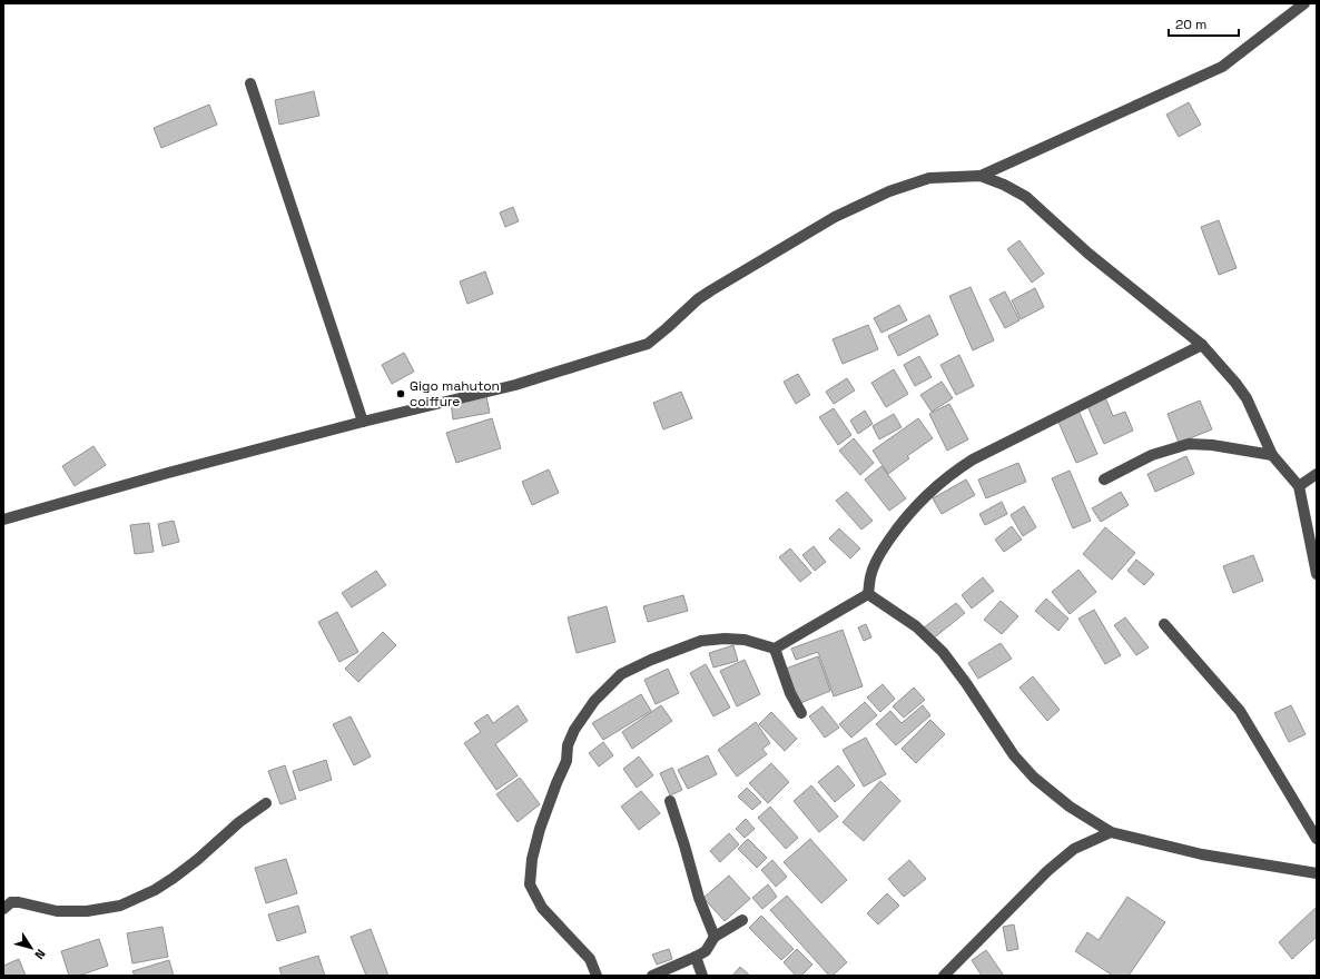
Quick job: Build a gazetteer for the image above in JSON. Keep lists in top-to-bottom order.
{
  "places": ["Gigo mahuton coiffure"],
  "scale_bar": "20 m",
  "north": "bottom right"
}
